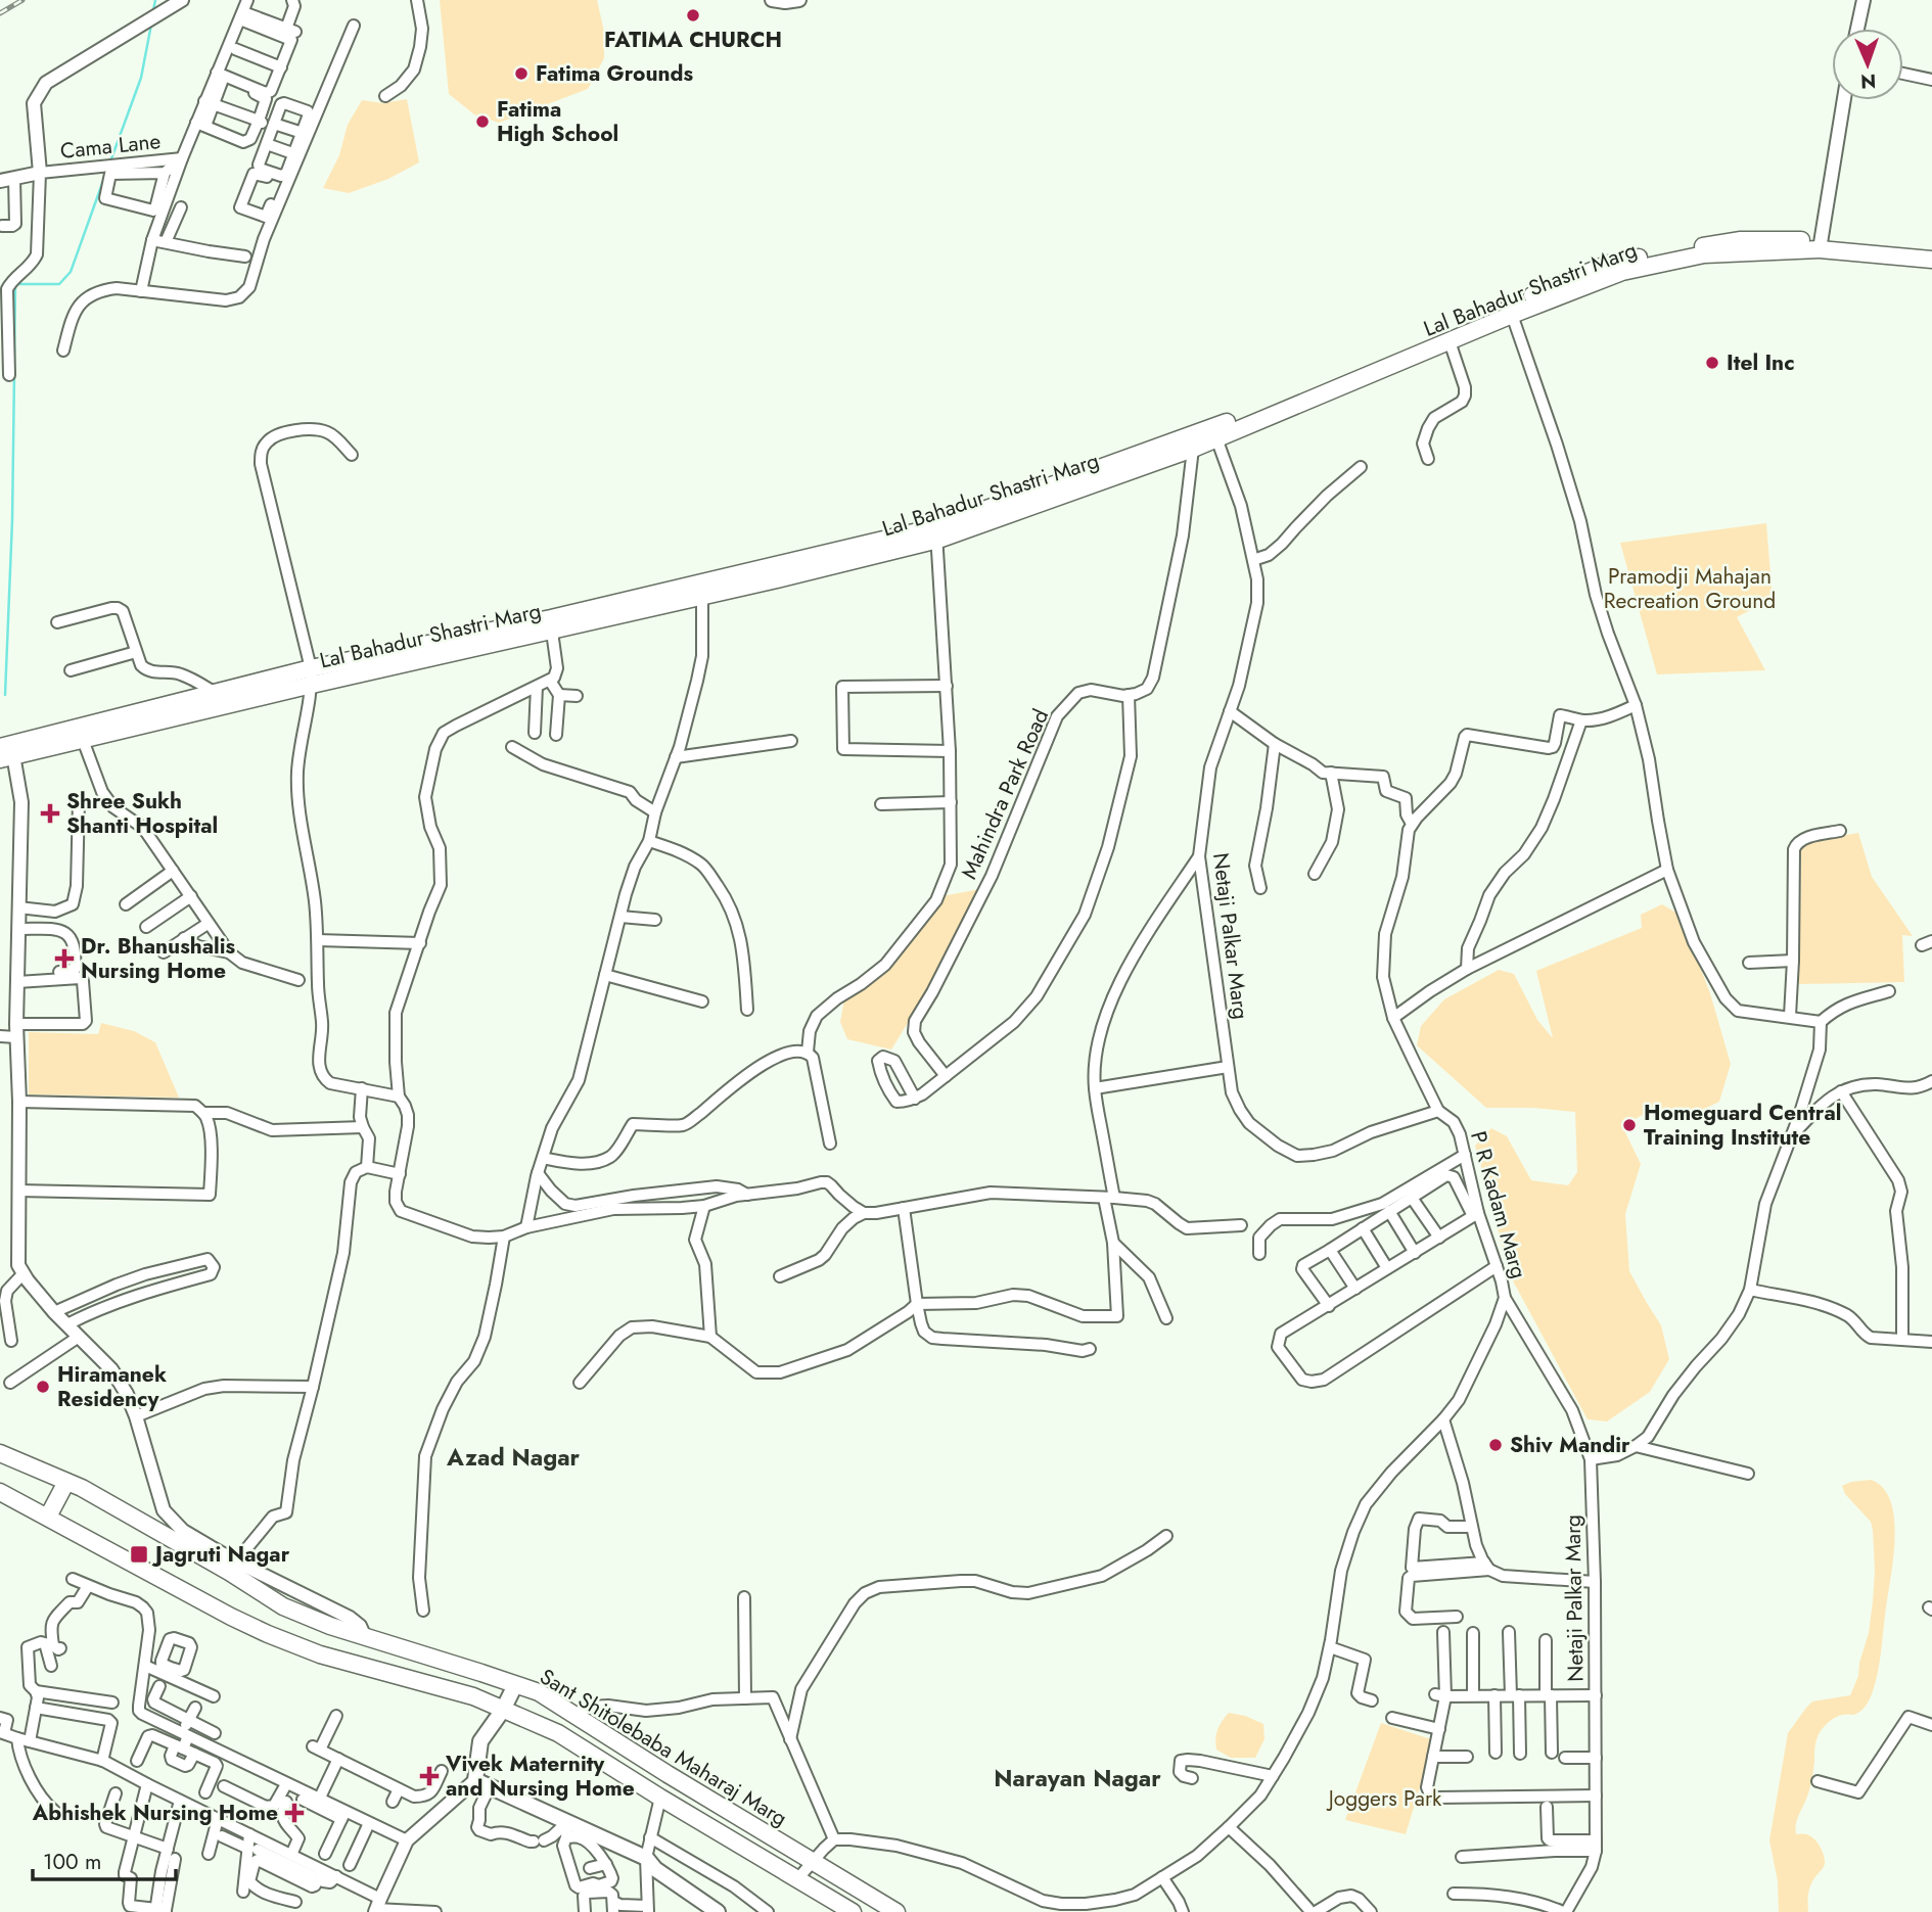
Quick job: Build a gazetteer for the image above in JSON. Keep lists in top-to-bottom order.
{
  "streets": {
    "main road": ["Lal Bahadur Shastri Marg", "Sant Shitolebaba Maharaj Marg"],
    "street": [
      "Cama Lane",
      "Mahindra Park Road",
      "Netaji Palkar Marg",
      "P R Kadam Marg"
    ]
  },
  "crossings": [
    ["Lal Bahadur Shastri Marg", "Netaji Palkar Marg"],
    ["Netaji Palkar Marg", "P R Kadam Marg"]
  ],
  "districts": ["Azad Nagar", "Narayan Nagar"],
  "parks": ["Pramodji Mahajan Recreation Ground", "Joggers Park"],
  "places": {
    "other": [
      "FATIMA CHURCH",
      "Fatima Grounds",
      "Fatima High School",
      "Itel Inc",
      "Homeguard Central Training Institute",
      "Hiramanek Residency",
      "Shiv Mandir"
    ],
    "health": [
      "Shree Sukh Shanti Hospital",
      "Dr. Bhanushalis Nursing Home",
      "Vivek Maternity and Nursing Home",
      "Abhishek Nursing Home"
    ],
    "transit": ["Jagruti Nagar"]
  },
  "scale_bar": "100 m",
  "north": "bottom"
}
